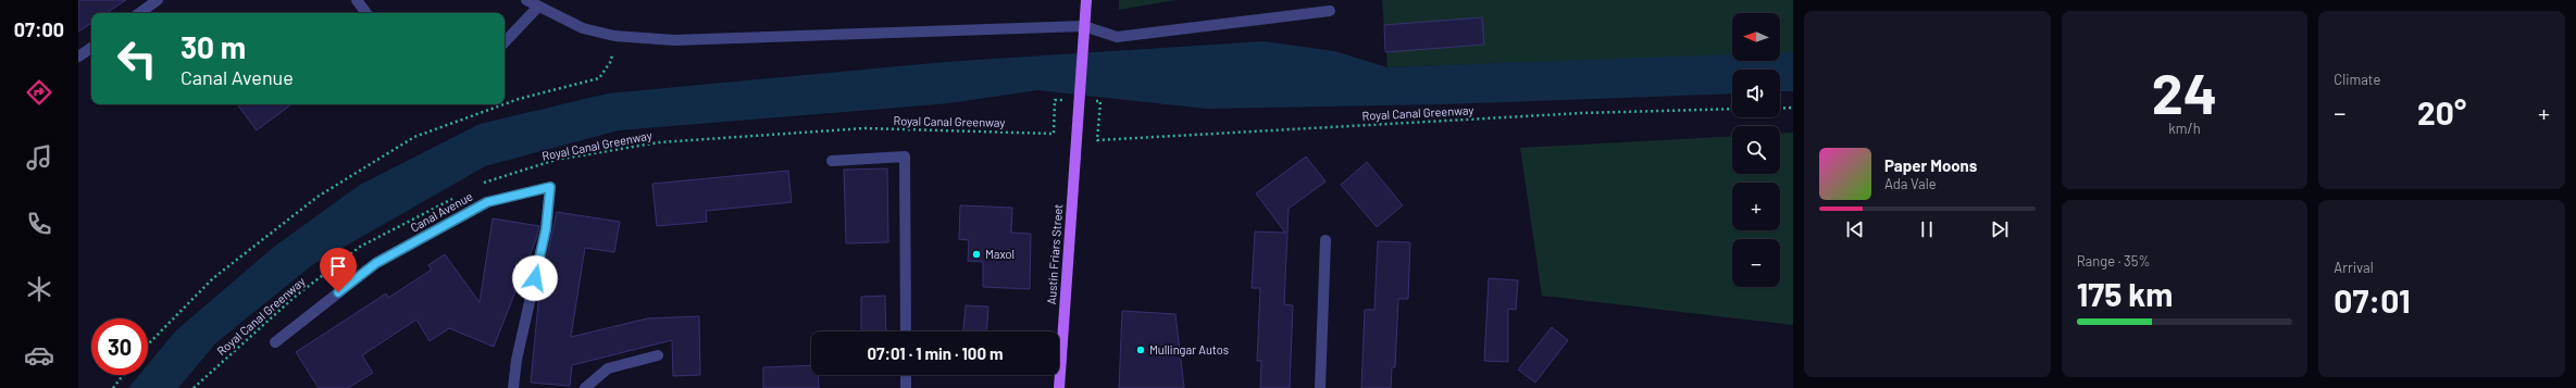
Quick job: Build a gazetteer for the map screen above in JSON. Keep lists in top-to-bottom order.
{
  "streets": {
    "main road": ["Austin Friars Street"],
    "street": ["Canal Avenue"],
    "path": ["Royal Canal Greenway"]
  },
  "places": ["Maxol", "Mullingar Autos"],
  "north": "left",
  "page": {
    "tabs": "07:00",
    "tile": [
      ["24", "km/h"],
      "Climate",
      ["Range · 35%", "175 km"],
      ["Arrival", "07:01"]
    ],
    "map_buttons": ["+", "−"],
    "turn": ["30 m", "Canal Avenue"],
    "heat": ["−", "20°", "+"],
    "song": ["Paper Moons", "Ada Vale"],
    "limit": "30",
    "trip": "07:01 · 1 min · 100 m"
  }
}
